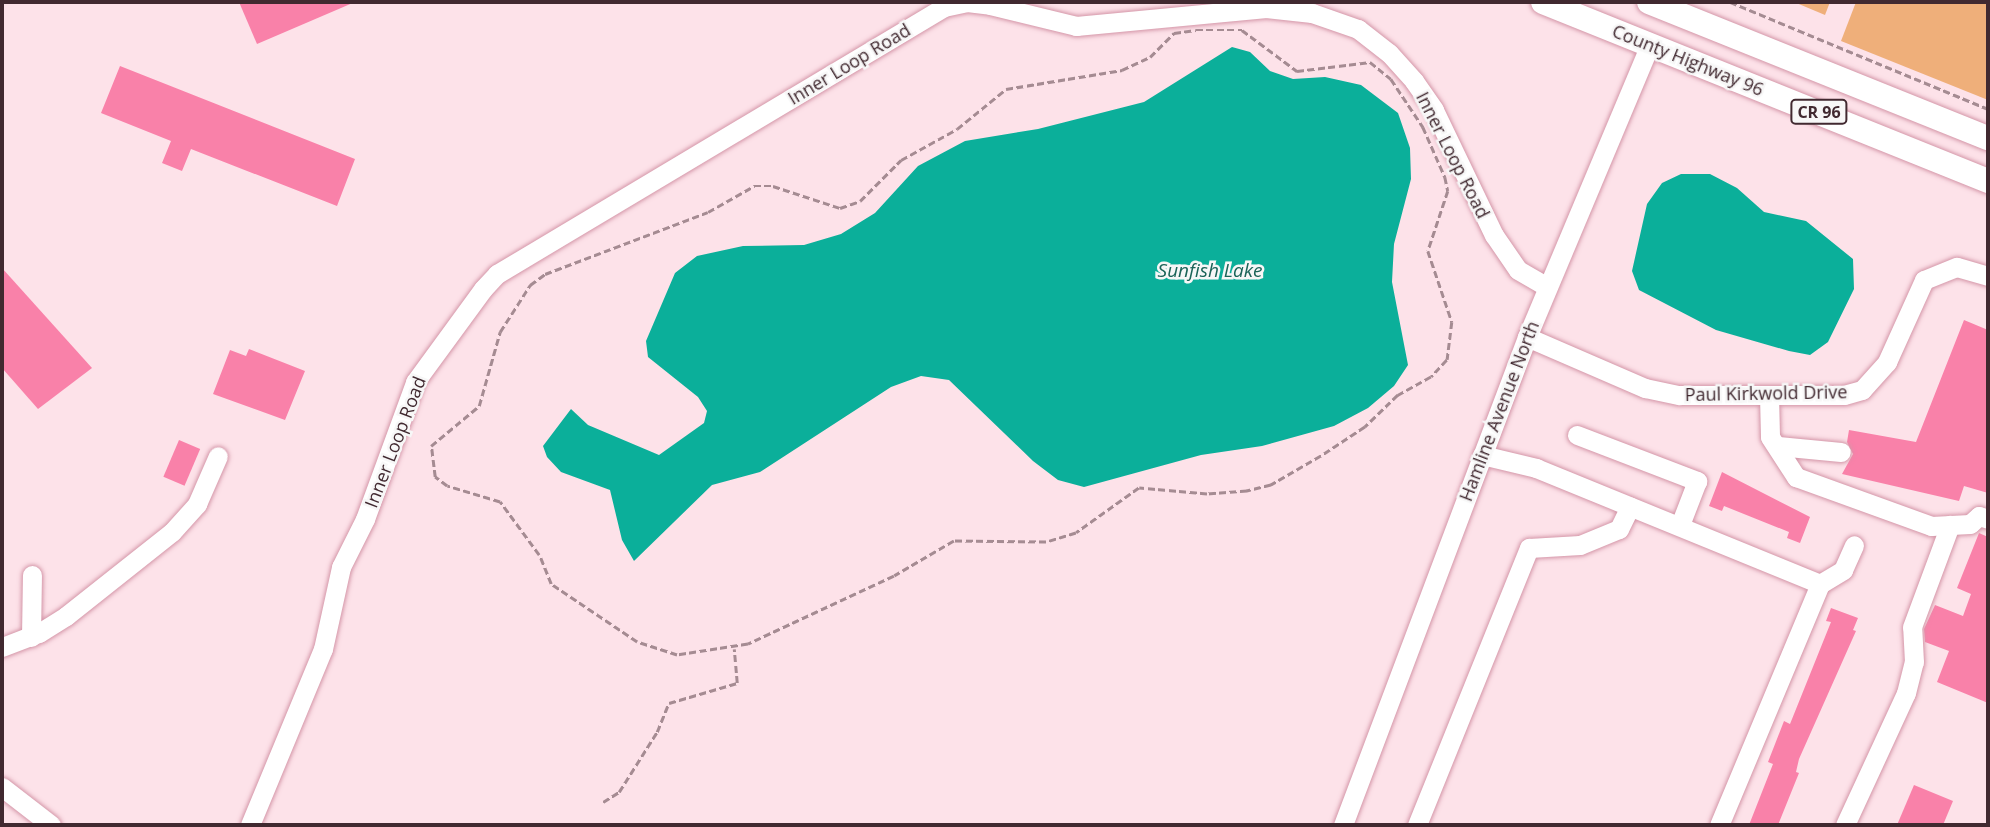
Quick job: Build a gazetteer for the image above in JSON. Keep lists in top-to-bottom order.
{
  "streets": {
    "main road": ["County Highway 96", "CR 96", "Hamline Avenue North"],
    "street": ["Inner Loop Road", "Paul Kirkwold Drive"]
  },
  "crossings": [
    ["County Highway 96", "Hamline Avenue North"],
    ["Inner Loop Road", "Hamline Avenue North"],
    ["CR 96", "Hamline Avenue North"],
    ["Paul Kirkwold Drive", "Hamline Avenue North"]
  ],
  "water": ["Sunfish Lake"]
}
